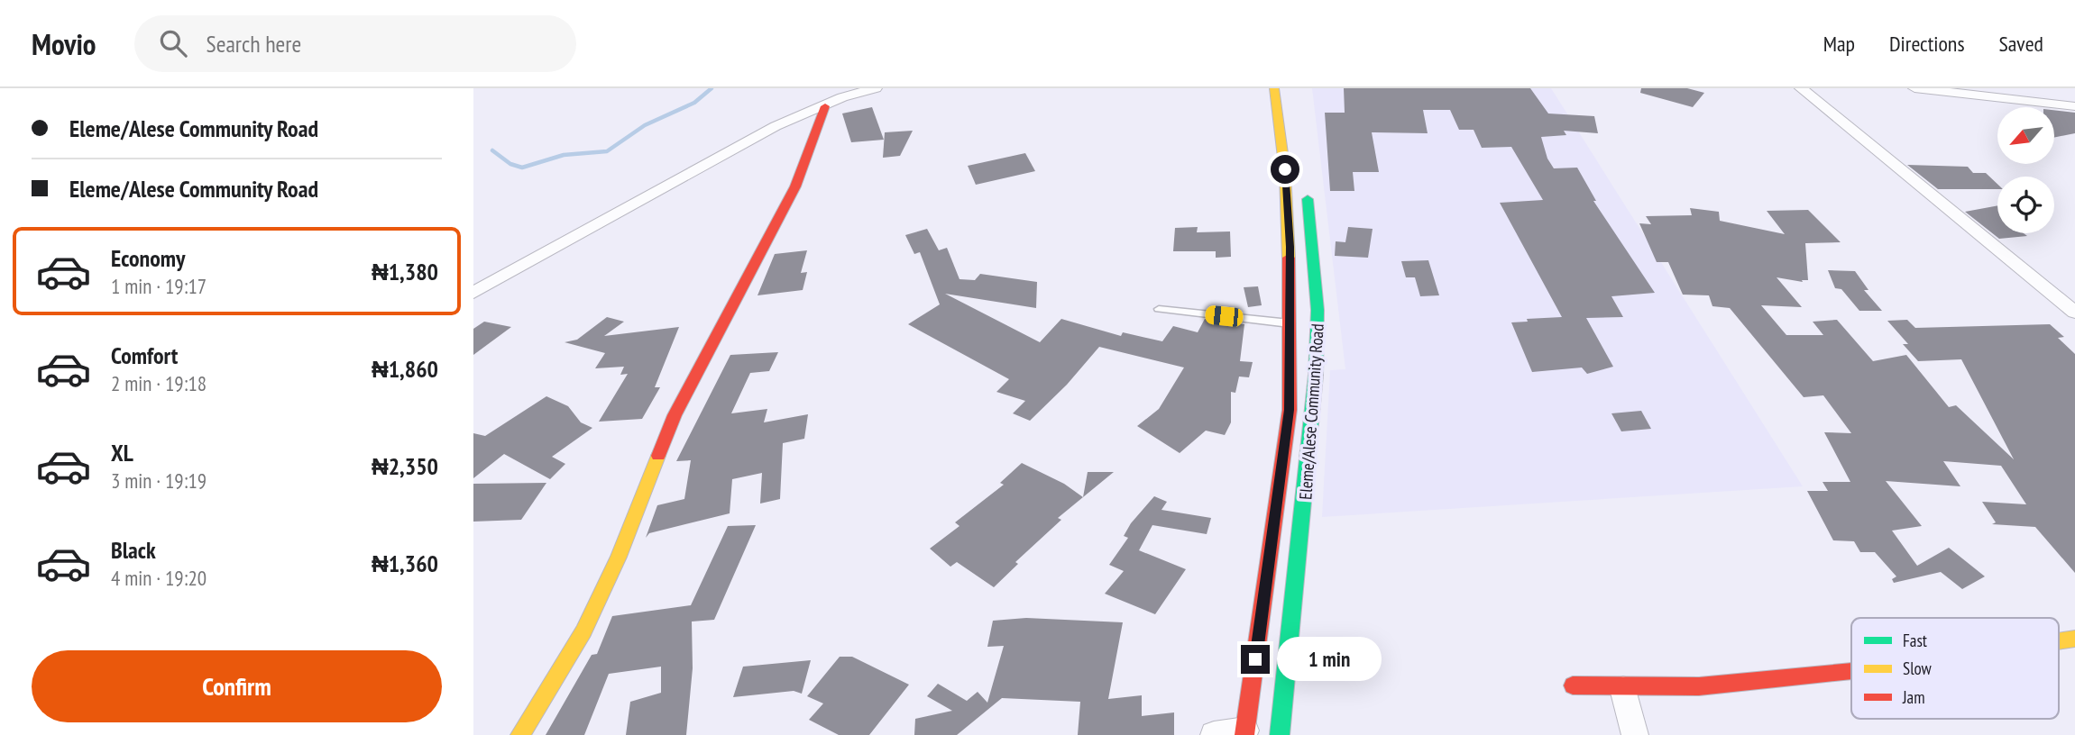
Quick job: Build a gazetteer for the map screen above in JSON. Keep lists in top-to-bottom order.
{
  "streets": {
    "main road": ["Eleme/Alese Community Road"]
  },
  "legend": ["Fast", "Slow", "Jam"],
  "north": "bottom left",
  "page": {
    "header": "Movio",
    "search": "Search here",
    "nav": ["Map", "Directions", "Saved"],
    "banner": ["Eleme/Alese Community Road", "Eleme/Alese Community Road"],
    "list": [
      {
        "name": "Economy",
        "note": "1 min · 19:17",
        "value": "₦1,380"
      },
      {
        "name": "Comfort",
        "note": "2 min · 19:18",
        "value": "₦1,860"
      },
      {
        "name": "XL",
        "note": "3 min · 19:19",
        "value": "₦2,350"
      },
      {
        "name": "Black",
        "note": "4 min · 19:20",
        "value": "₦1,360"
      }
    ],
    "bubble": "1 min",
    "buttons": "Confirm"
  }
}
